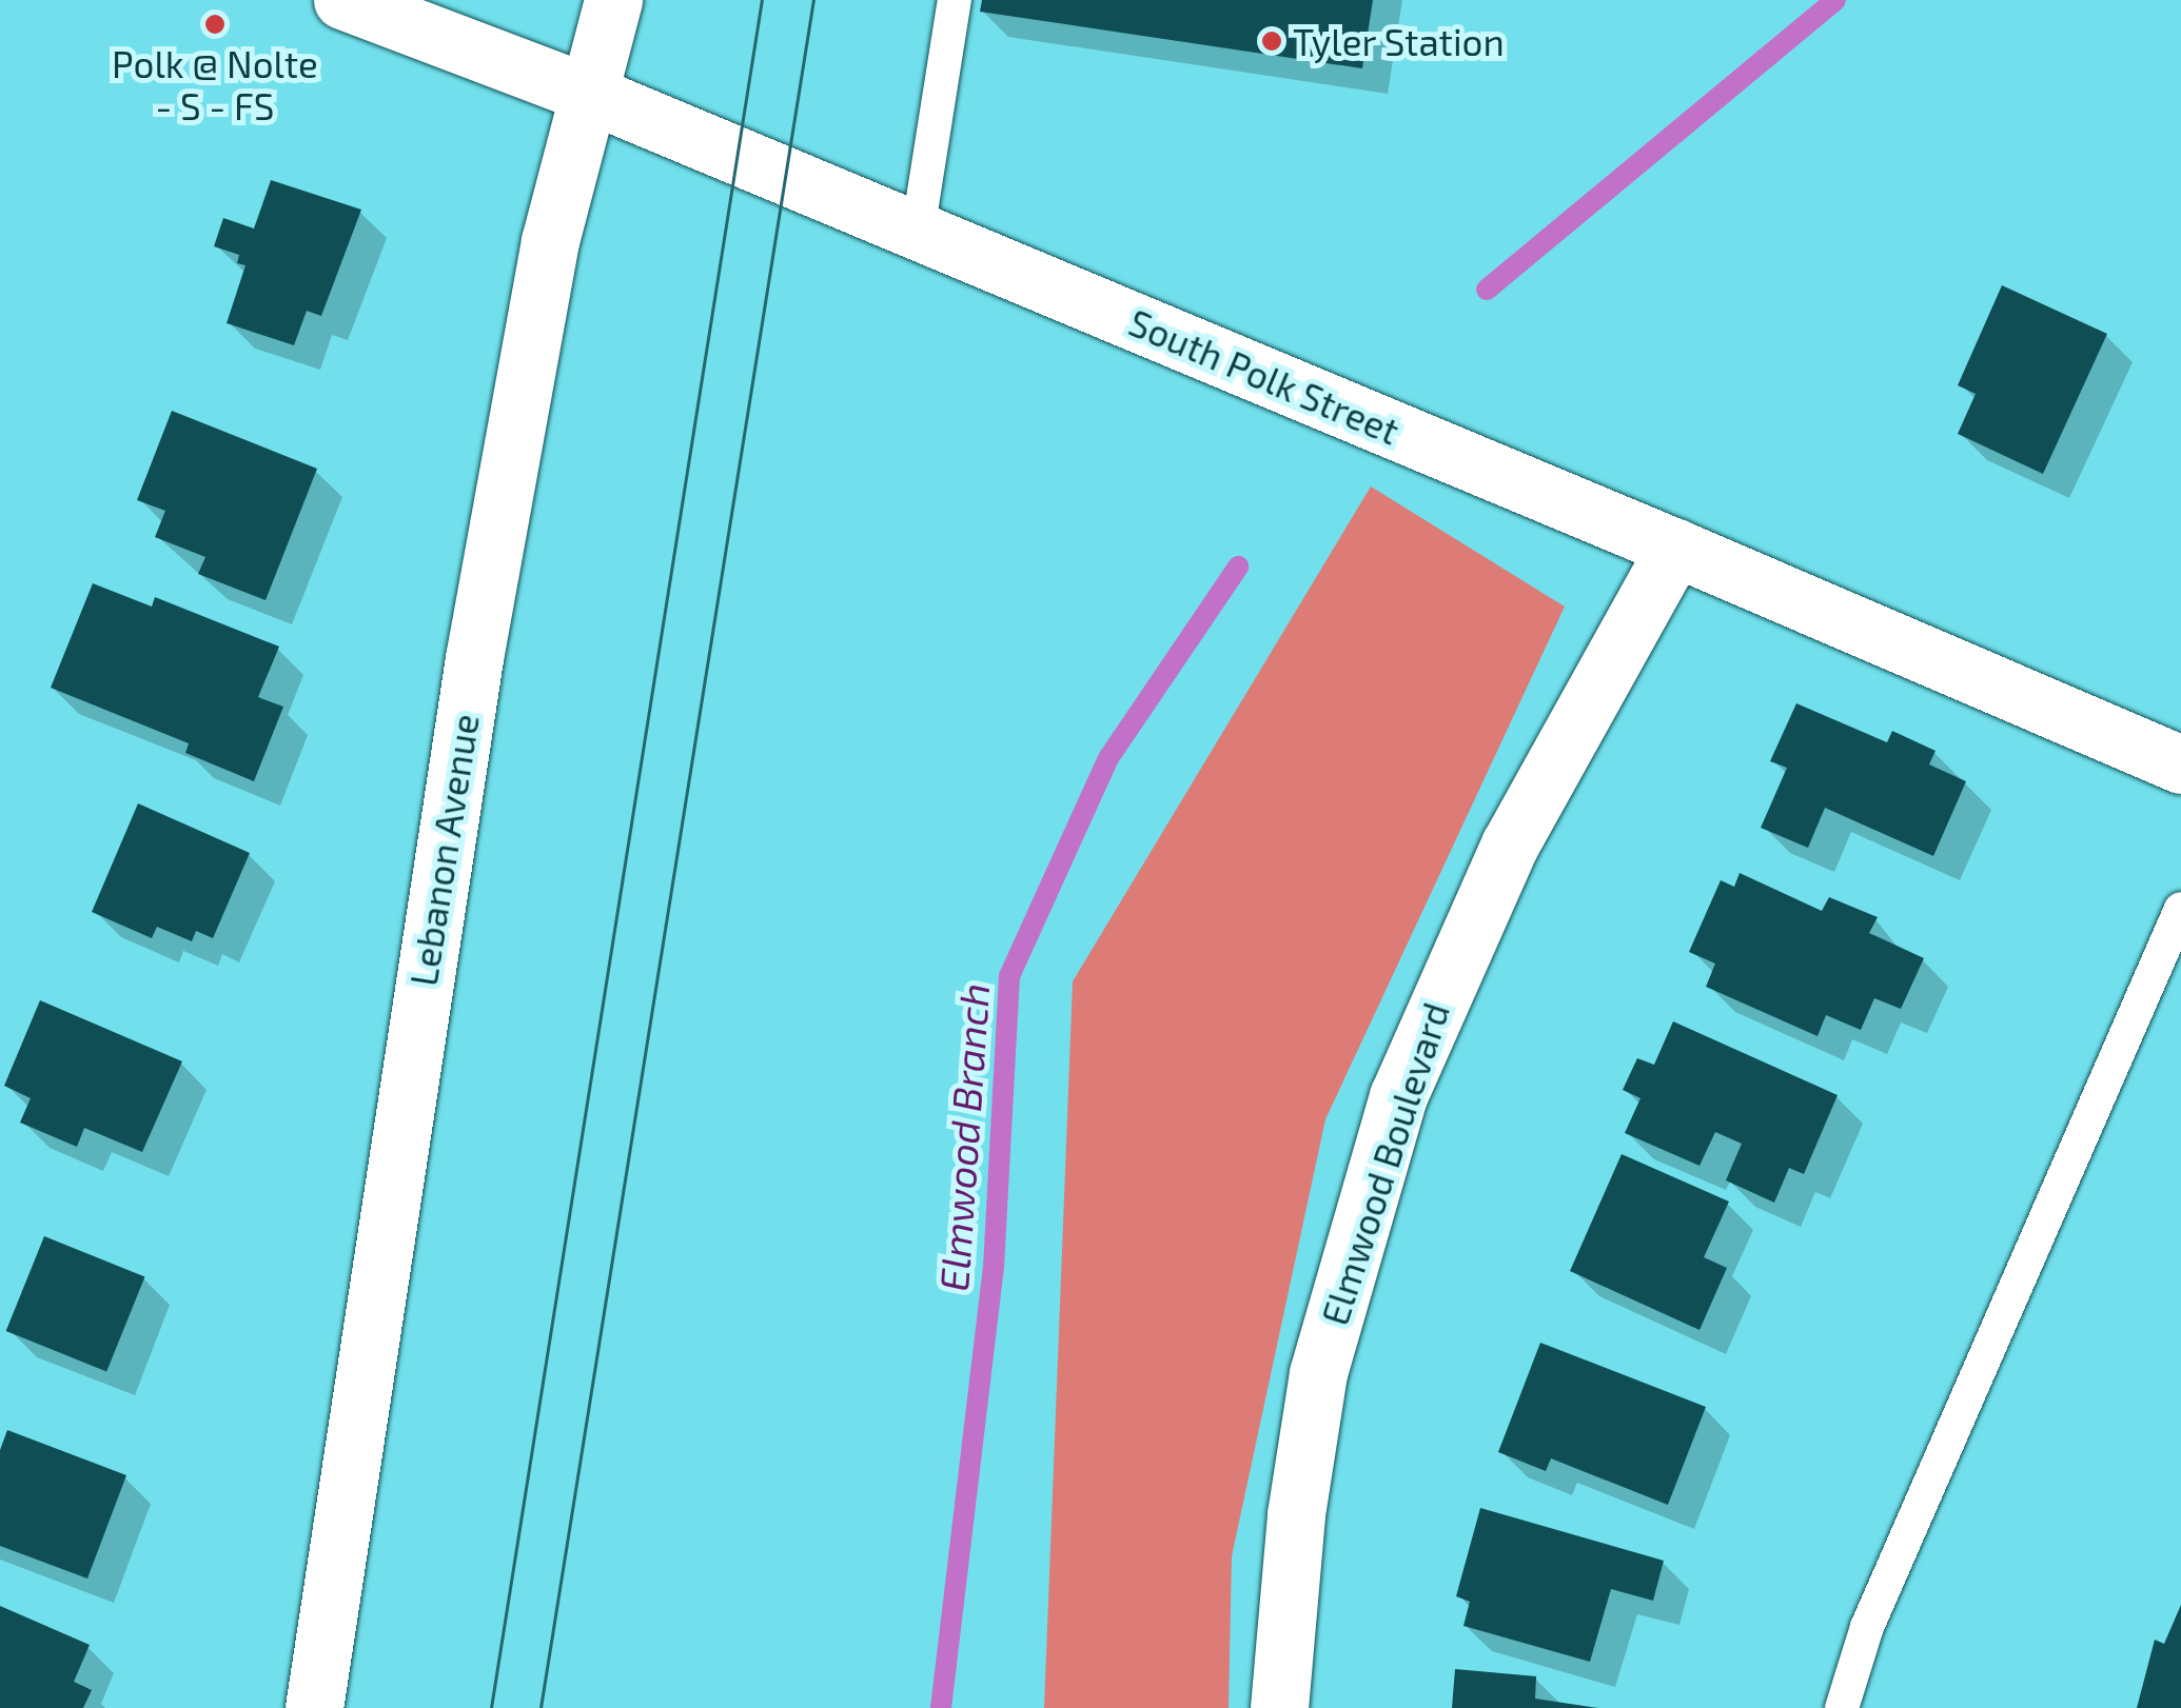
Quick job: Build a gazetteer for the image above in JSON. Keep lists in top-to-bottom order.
{
  "streets": {
    "street": ["South Polk Street", "Lebanon Avenue", "Elmwood Boulevard"]
  },
  "crossings": [
    ["South Polk Street", "Lebanon Avenue"],
    ["South Polk Street", "Elmwood Boulevard"]
  ],
  "water": ["Elmwood Branch"],
  "places": ["Polk @ Nolte - S - FS", "Tyler Station"]
}
